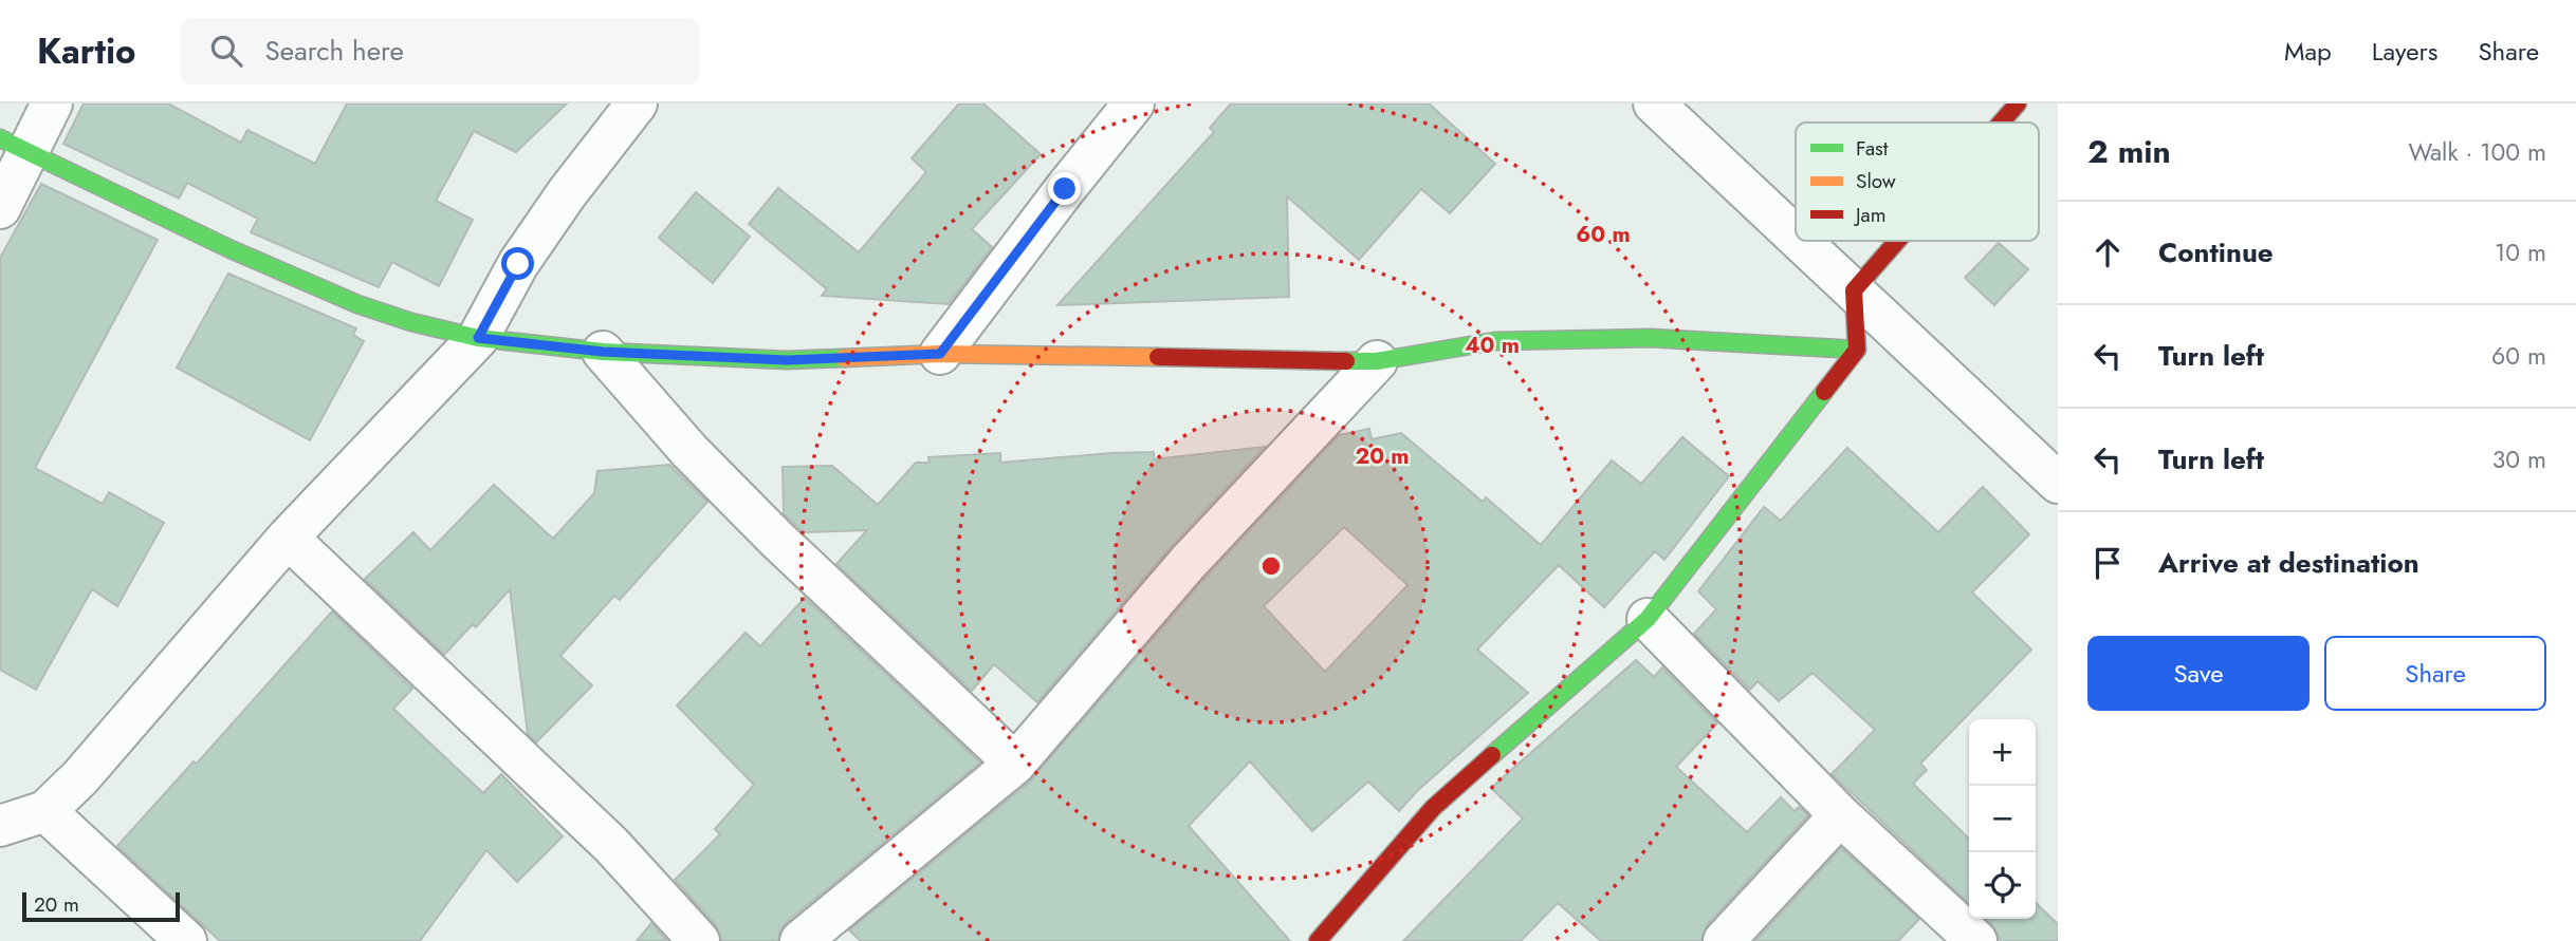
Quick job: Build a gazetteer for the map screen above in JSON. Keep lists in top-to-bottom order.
{
  "legend": ["Fast", "Slow", "Jam"],
  "scale_bar": "20 m",
  "page": {
    "header": "Kartio",
    "search": "Search here",
    "nav": ["Map", "Layers", "Share"],
    "heading": ["2 min", "Walk · 100 m"],
    "list": [
      ["Continue", "10 m"],
      ["Turn left", "60 m"],
      ["Turn left", "30 m"],
      "Arrive at destination"
    ],
    "buttons": ["Save", "Share"],
    "map_buttons": ["+", "−"],
    "scale": "20 m"
  },
  "rings": ["60 m", "40 m", "20 m"]
}
